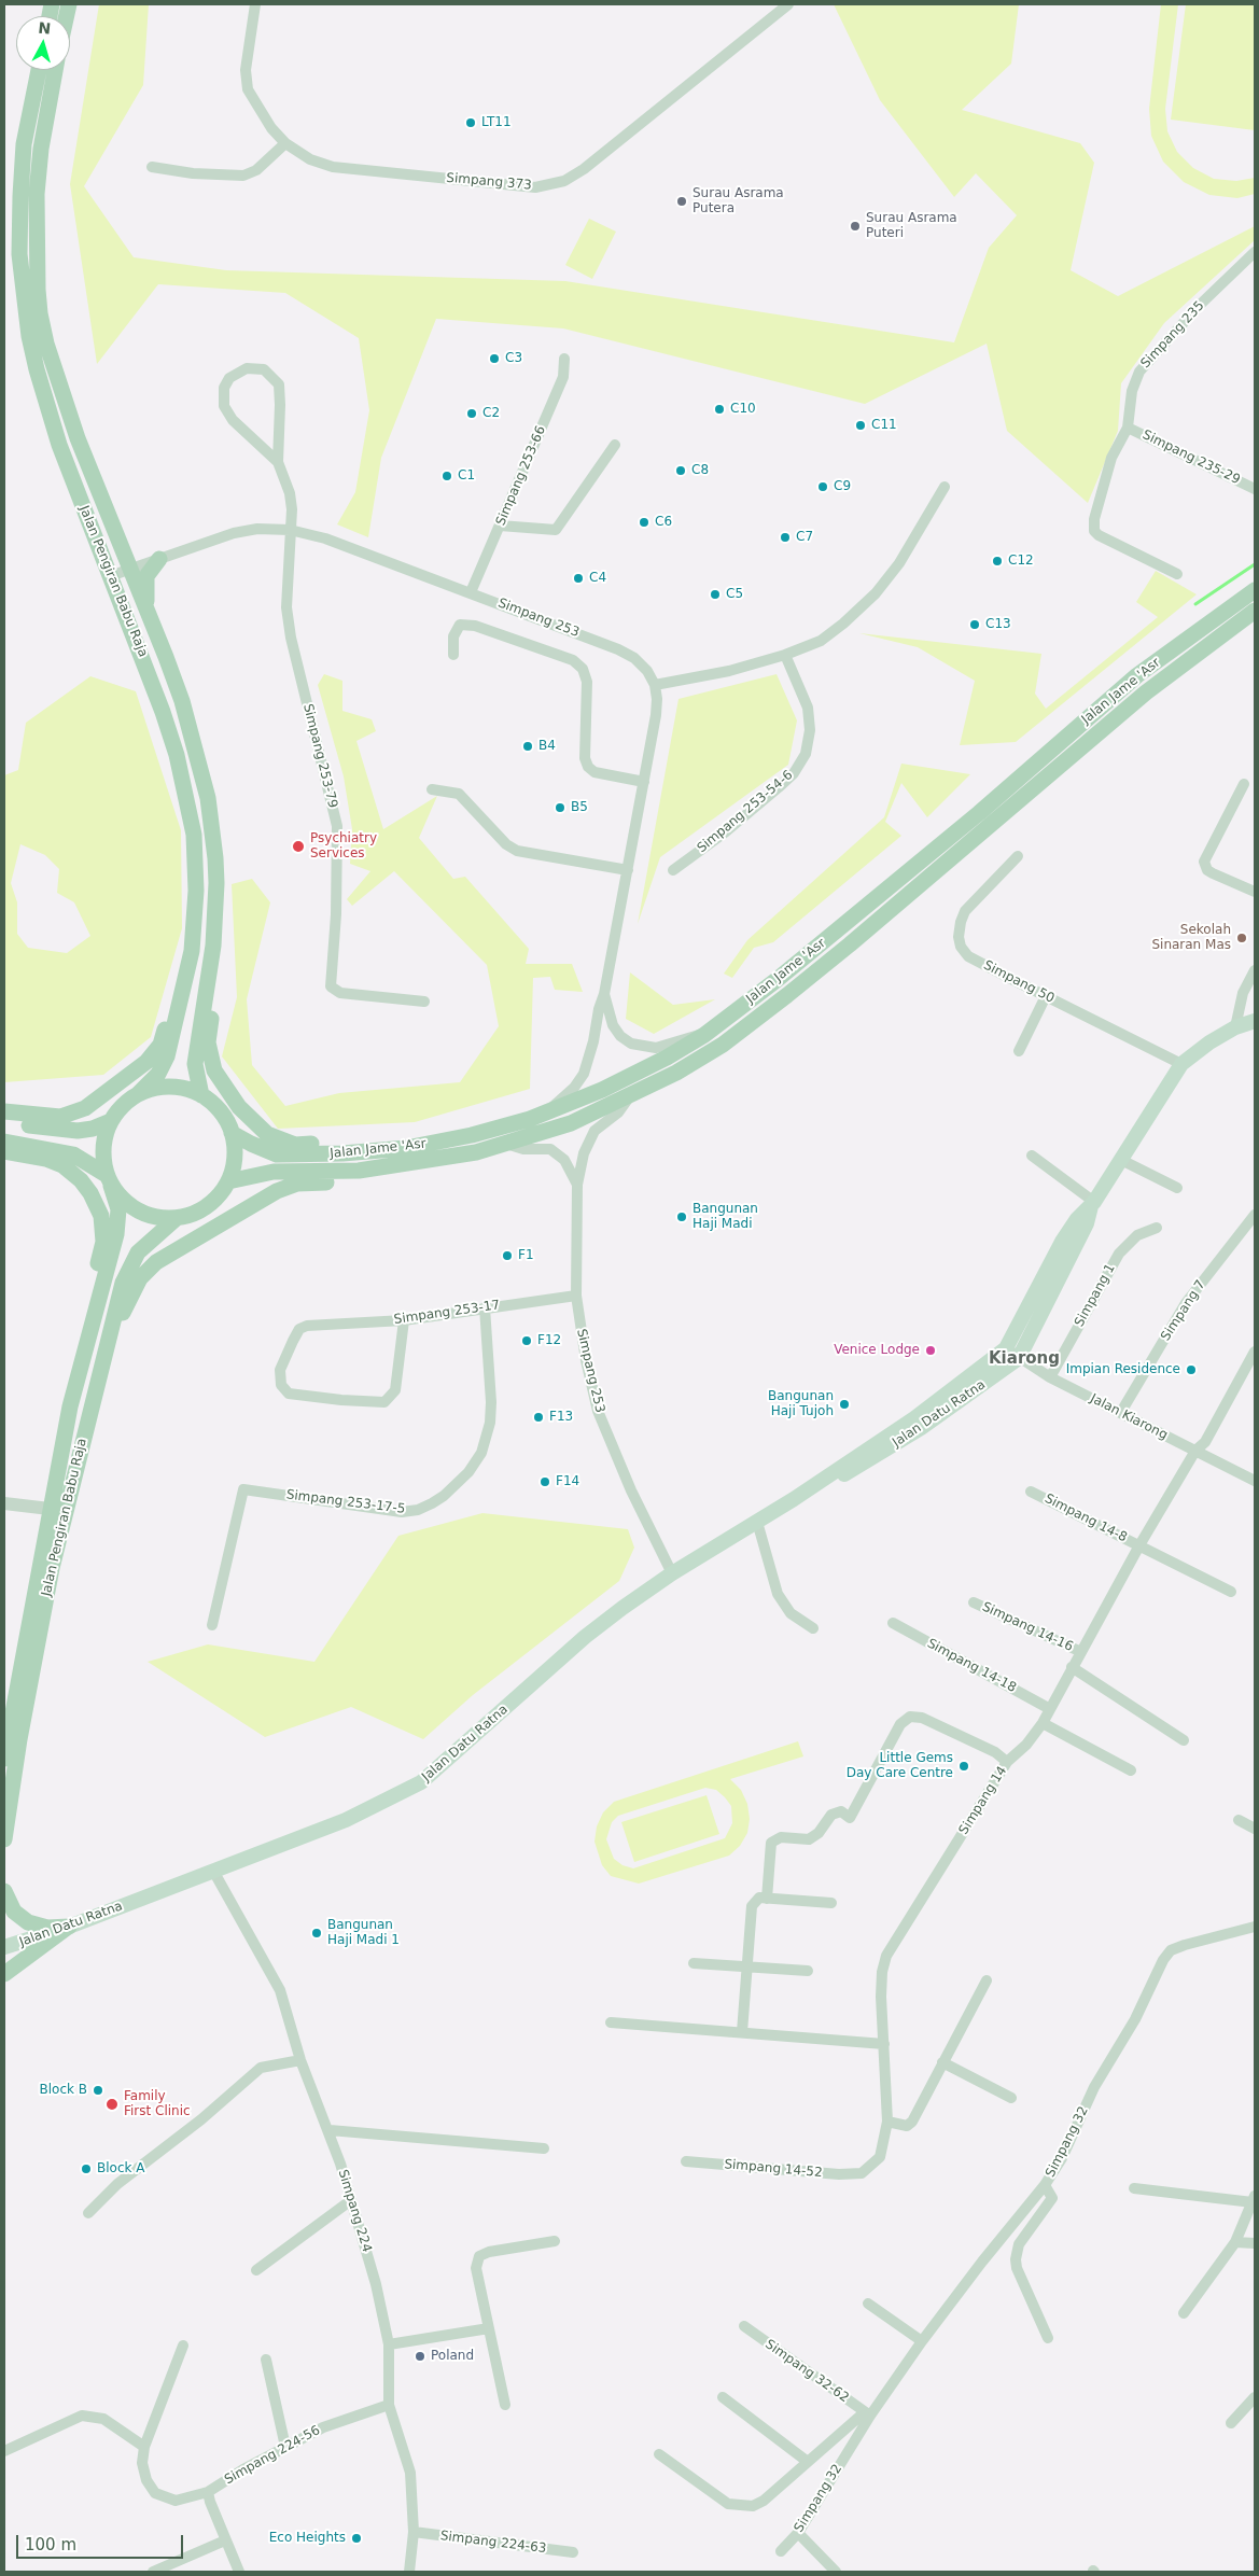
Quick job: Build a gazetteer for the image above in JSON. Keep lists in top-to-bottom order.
{
  "streets": {
    "main road": ["Jalan Pengiran Babu Raja", "Jalan Jame 'Asr", "Jalan Datu Ratna"],
    "street": [
      "Simpang 373",
      "Simpang 235",
      "Simpang 235-29",
      "Simpang 253-66",
      "Simpang 253",
      "Simpang 253-79",
      "Simpang 253-54-6",
      "Simpang 50",
      "Simpang 1",
      "Simpang 7",
      "Simpang 253-17",
      "Jalan Kiarong",
      "Simpang 253-17-5",
      "Simpang 14-8",
      "Simpang 14-16",
      "Simpang 14-18",
      "Simpang 14",
      "Simpang 32",
      "Simpang 14-52",
      "Simpang 224",
      "Simpang 32-62",
      "Simpang 224-56",
      "Simpang 224-63"
    ]
  },
  "crossings": [
    ["Simpang 235", "Simpang 235-29"],
    ["Simpang 253-66", "Simpang 253"],
    ["Jalan Pengiran Babu Raja", "Simpang 253"],
    ["Jalan Pengiran Babu Raja", "Jalan Jame 'Asr"],
    ["Simpang 253", "Jalan Jame 'Asr"],
    ["Simpang 253", "Simpang 253-79"],
    ["Simpang 253", "Simpang 253-17"],
    ["Simpang 253", "Jalan Datu Ratna"],
    ["Simpang 50", "Jalan Datu Ratna"],
    ["Simpang 1", "Jalan Kiarong"],
    ["Simpang 7", "Jalan Kiarong"],
    ["Simpang 253-17", "Simpang 253-17-5"],
    ["Jalan Datu Ratna", "Jalan Kiarong"],
    ["Jalan Datu Ratna", "Simpang 224"],
    ["Jalan Kiarong", "Simpang 14"],
    ["Simpang 14-8", "Simpang 14"],
    ["Simpang 14-16", "Simpang 14"],
    ["Simpang 14-18", "Simpang 14"],
    ["Simpang 14", "Simpang 14-52"],
    ["Simpang 32", "Simpang 32-62"],
    ["Simpang 224", "Simpang 224-56"],
    ["Simpang 224", "Simpang 224-63"]
  ],
  "districts": ["Kiarong"],
  "places": [
    "LT11",
    "Surau Asrama Putera",
    "Surau Asrama Puteri",
    "C3",
    "C10",
    "C2",
    "C11",
    "C8",
    "C1",
    "C9",
    "C6",
    "C7",
    "C12",
    "C4",
    "C5",
    "C13",
    "B4",
    "B5",
    "Psychiatry Services",
    "Sekolah Sinaran Mas",
    "Bangunan Haji Madi",
    "F1",
    "F12",
    "Venice Lodge",
    "Impian Residence",
    "Bangunan Haji Tujoh",
    "F13",
    "F14",
    "Little Gems Day Care Centre",
    "Bangunan Haji Madi 1",
    "Block B",
    "Family First Clinic",
    "Block A",
    "Poland",
    "Eco Heights"
  ],
  "scale_bar": "100 m",
  "north": "top"
}
